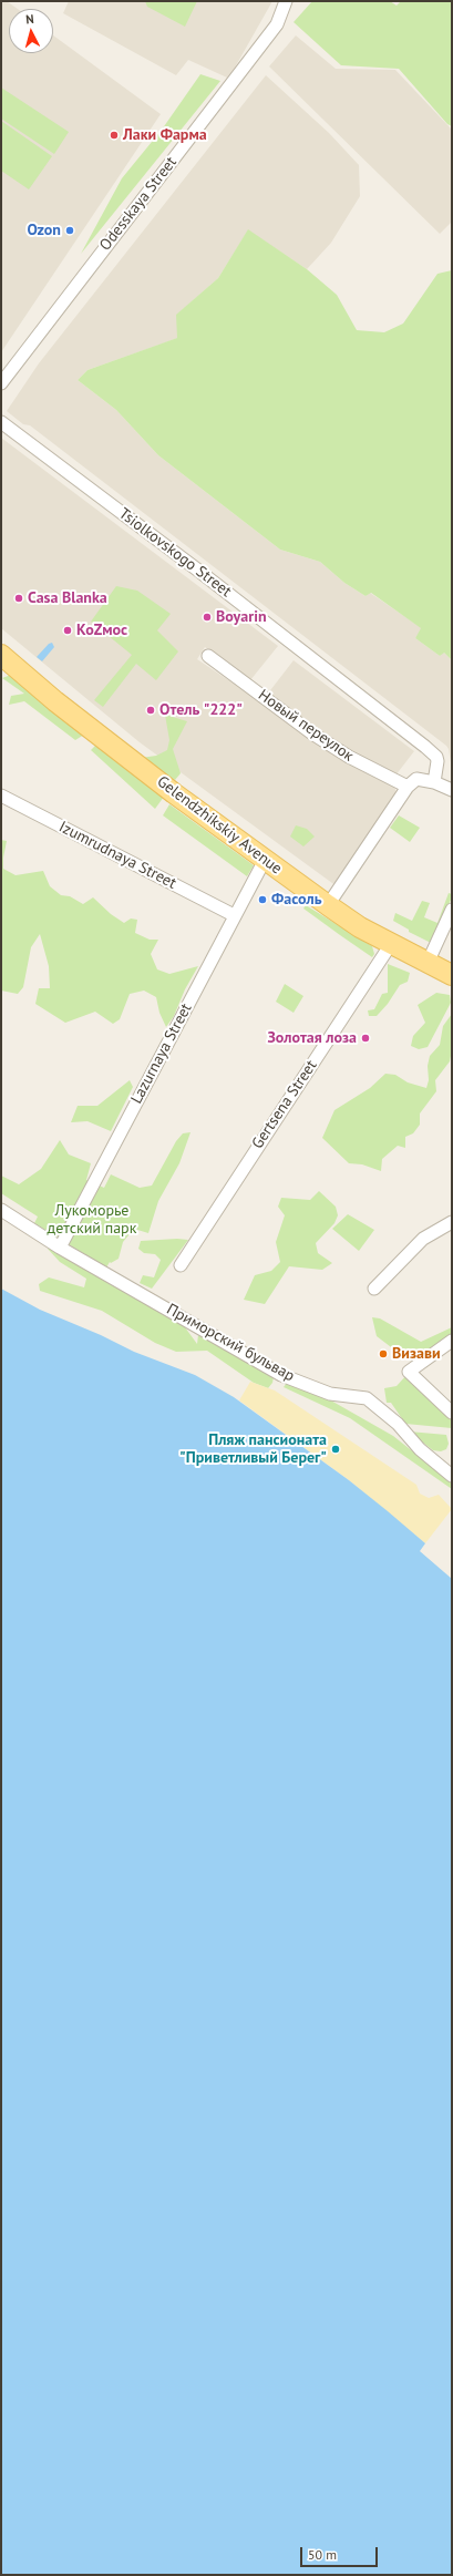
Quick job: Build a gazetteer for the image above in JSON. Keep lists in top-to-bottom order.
{
  "streets": {
    "main road": ["Gelendzhikskiy Avenue"],
    "street": [
      "Odesskaya Street",
      "Tsiolkovskogo Street",
      "Новый переулок",
      "Izumrudnaya Street",
      "Lazurnaya Street",
      "Gertsena Street",
      "Приморский бульвар"
    ]
  },
  "crossings": [
    ["Gelendzhikskiy Avenue", "Lazurnaya Street"],
    ["Gelendzhikskiy Avenue", "Gertsena Street"],
    ["Izumrudnaya Street", "Lazurnaya Street"],
    ["Lazurnaya Street", "Приморский бульвар"]
  ],
  "parks": ["Лукоморье детский парк"],
  "places": [
    "Лаки Фарма",
    "Ozon",
    "Casa Blanka",
    "Boyarin",
    "КоZмос",
    "Отель \"222\"",
    "Фасоль",
    "Золотая лоза",
    "Визави",
    "Пляж пансионата \"Приветливый Берег\""
  ],
  "scale_bar": "50 m",
  "north": "top"
}
